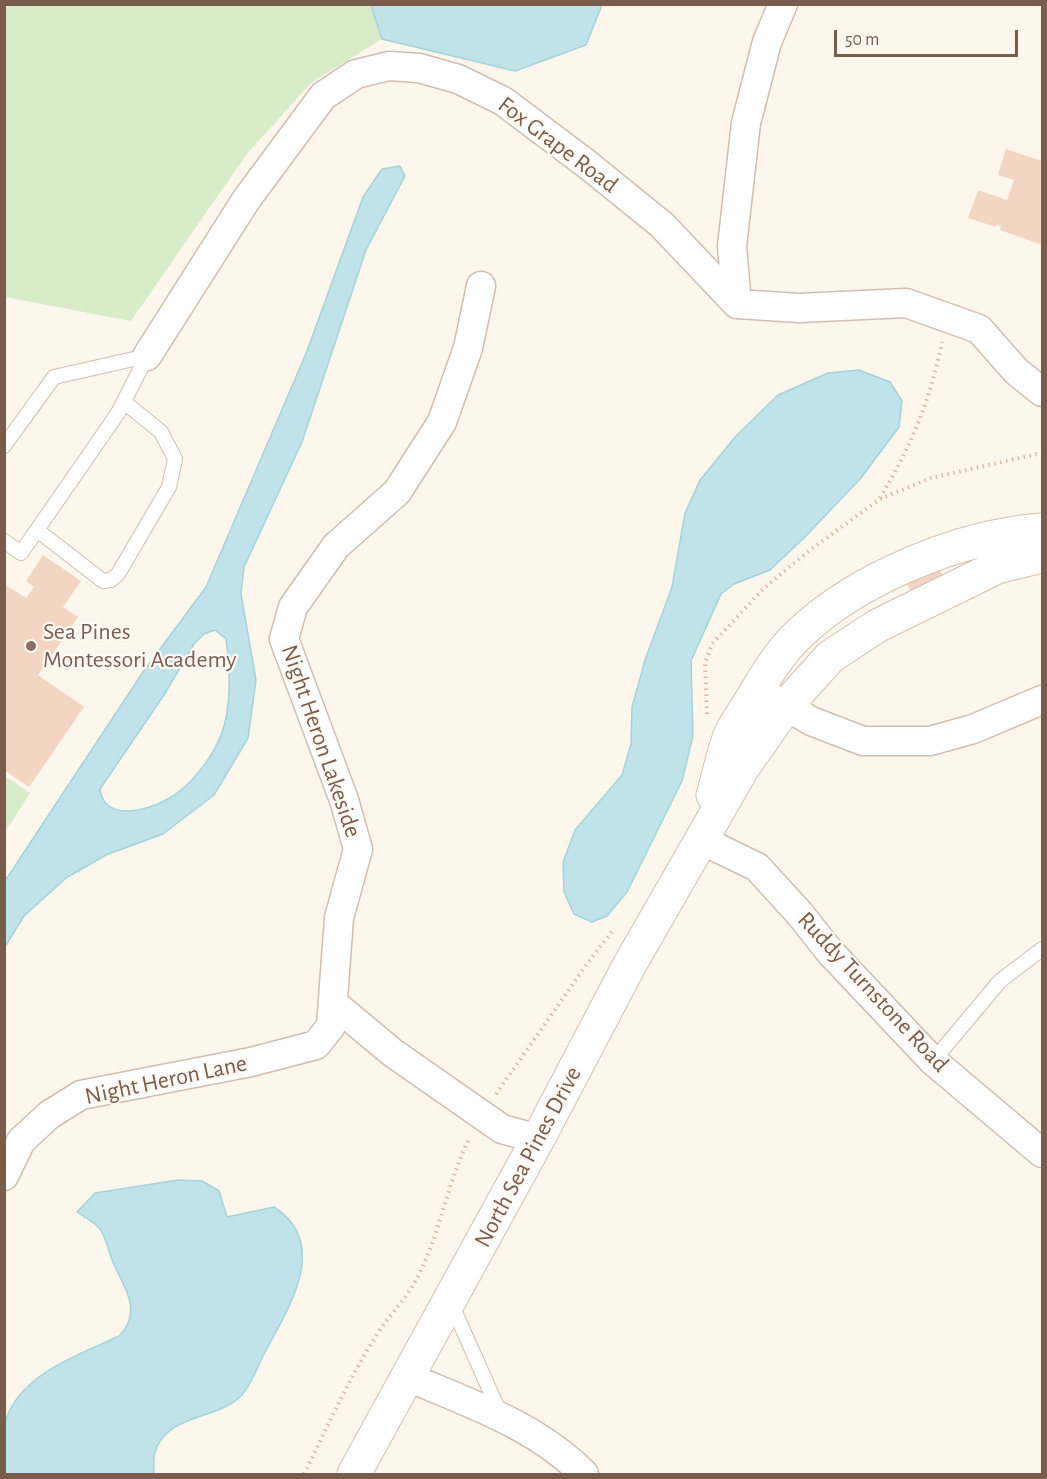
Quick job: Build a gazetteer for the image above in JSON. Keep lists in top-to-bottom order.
{
  "streets": {
    "street": [
      "Fox Grape Road",
      "Night Heron Lakeside",
      "Ruddy Turnstone Road",
      "Night Heron Lane",
      "North Sea Pines Drive"
    ]
  },
  "crossings": [
    ["Night Heron Lakeside", "Night Heron Lane"],
    ["Ruddy Turnstone Road", "North Sea Pines Drive"]
  ],
  "places": ["Sea Pines Montessori Academy"],
  "scale_bar": "50 m"
}
